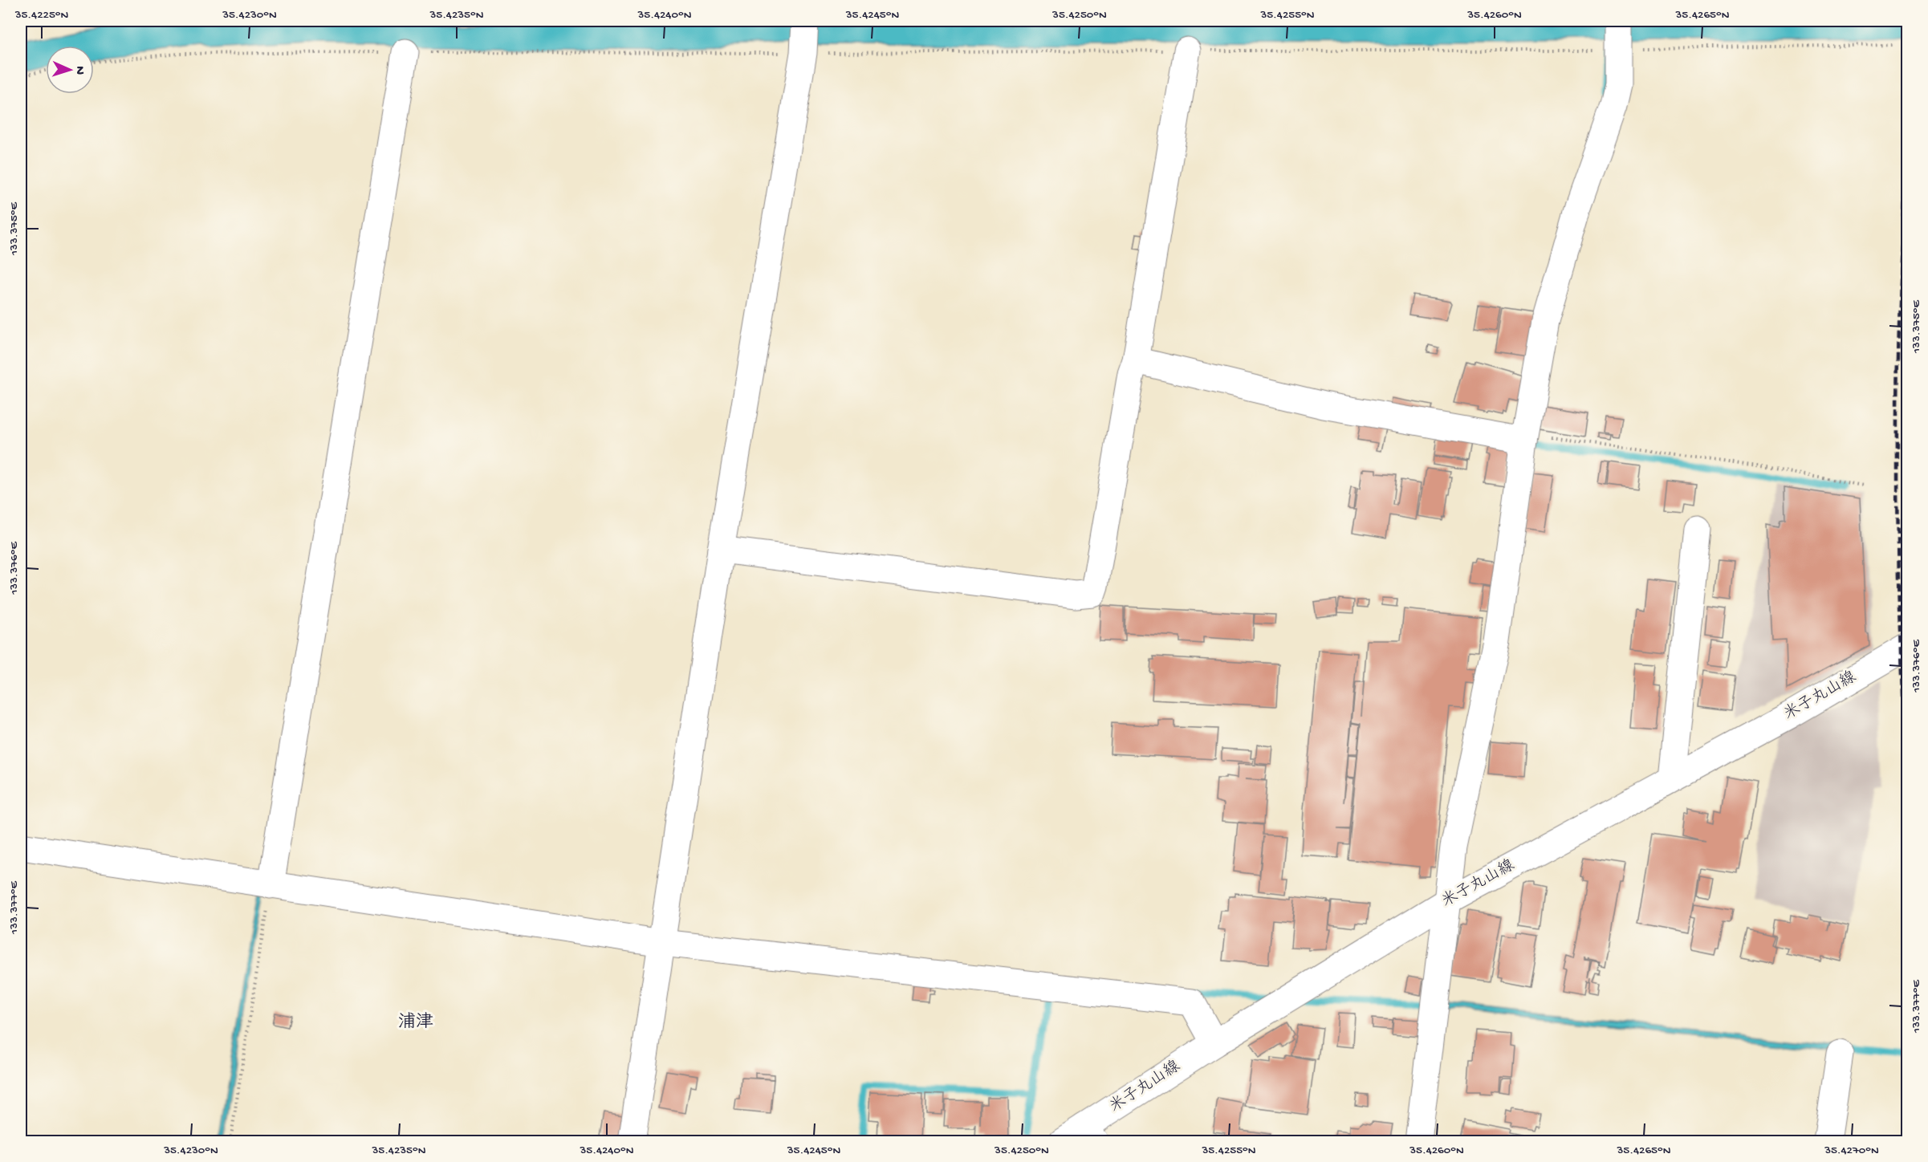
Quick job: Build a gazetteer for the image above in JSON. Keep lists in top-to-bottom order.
{
  "streets": {
    "street": ["米子丸山線"]
  },
  "districts": ["浦津"],
  "north": "right",
  "coordinates": [
    "35.4225°N",
    "35.4230°N",
    "35.4235°N",
    "35.4240°N",
    "35.4245°N",
    "35.4250°N",
    "35.4255°N",
    "35.4260°N",
    "35.4265°N",
    "133.375°E",
    "133.376°E",
    "133.377°E",
    "35.4270°N"
  ]
}
